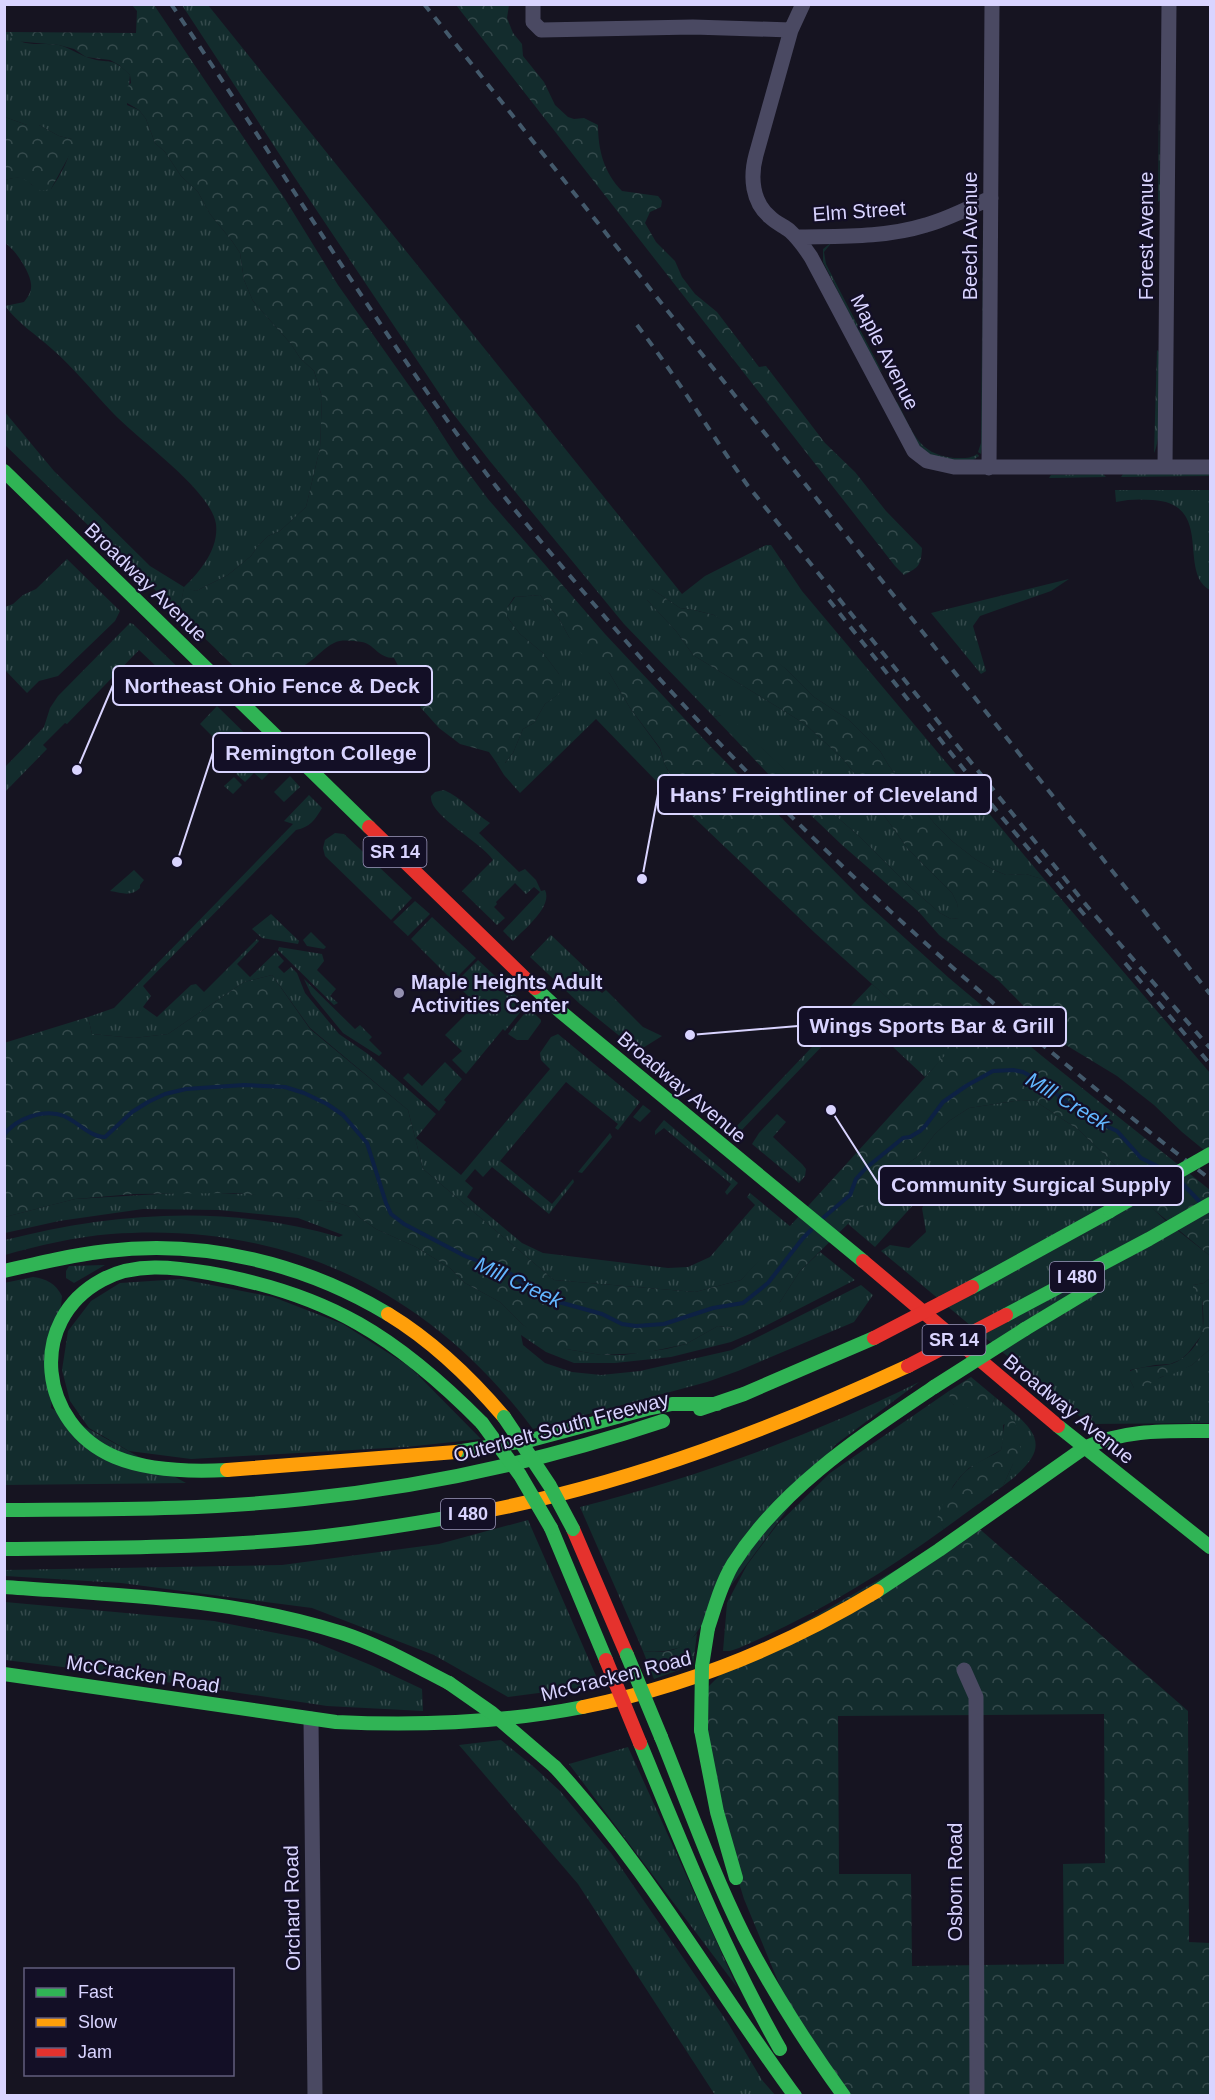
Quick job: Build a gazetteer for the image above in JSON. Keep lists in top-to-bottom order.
{
  "streets": {
    "main road": [
      "Broadway Avenue",
      "SR 14",
      "I 480",
      "Outerbelt South Freeway",
      "McCracken Road"
    ],
    "street": [
      "Elm Street",
      "Beech Avenue",
      "Forest Avenue",
      "Maple Avenue",
      "Osborn Road",
      "Orchard Road"
    ]
  },
  "crossings": [
    ["Elm Street", "Beech Avenue"],
    ["Elm Street", "Maple Avenue"],
    ["Beech Avenue", "Maple Avenue"],
    ["Forest Avenue", "Maple Avenue"],
    ["Broadway Avenue", "McCracken Road"],
    ["McCracken Road", "Orchard Road"]
  ],
  "water": ["Mill Creek"],
  "places": [
    "Northeast Ohio Fence & Deck",
    "Remington College",
    "Hans’ Freightliner of Cleveland",
    "Maple Heights Adult Activities Center",
    "Wings Sports Bar & Grill",
    "Community Surgical Supply"
  ],
  "legend": ["Fast", "Slow", "Jam"]
}
